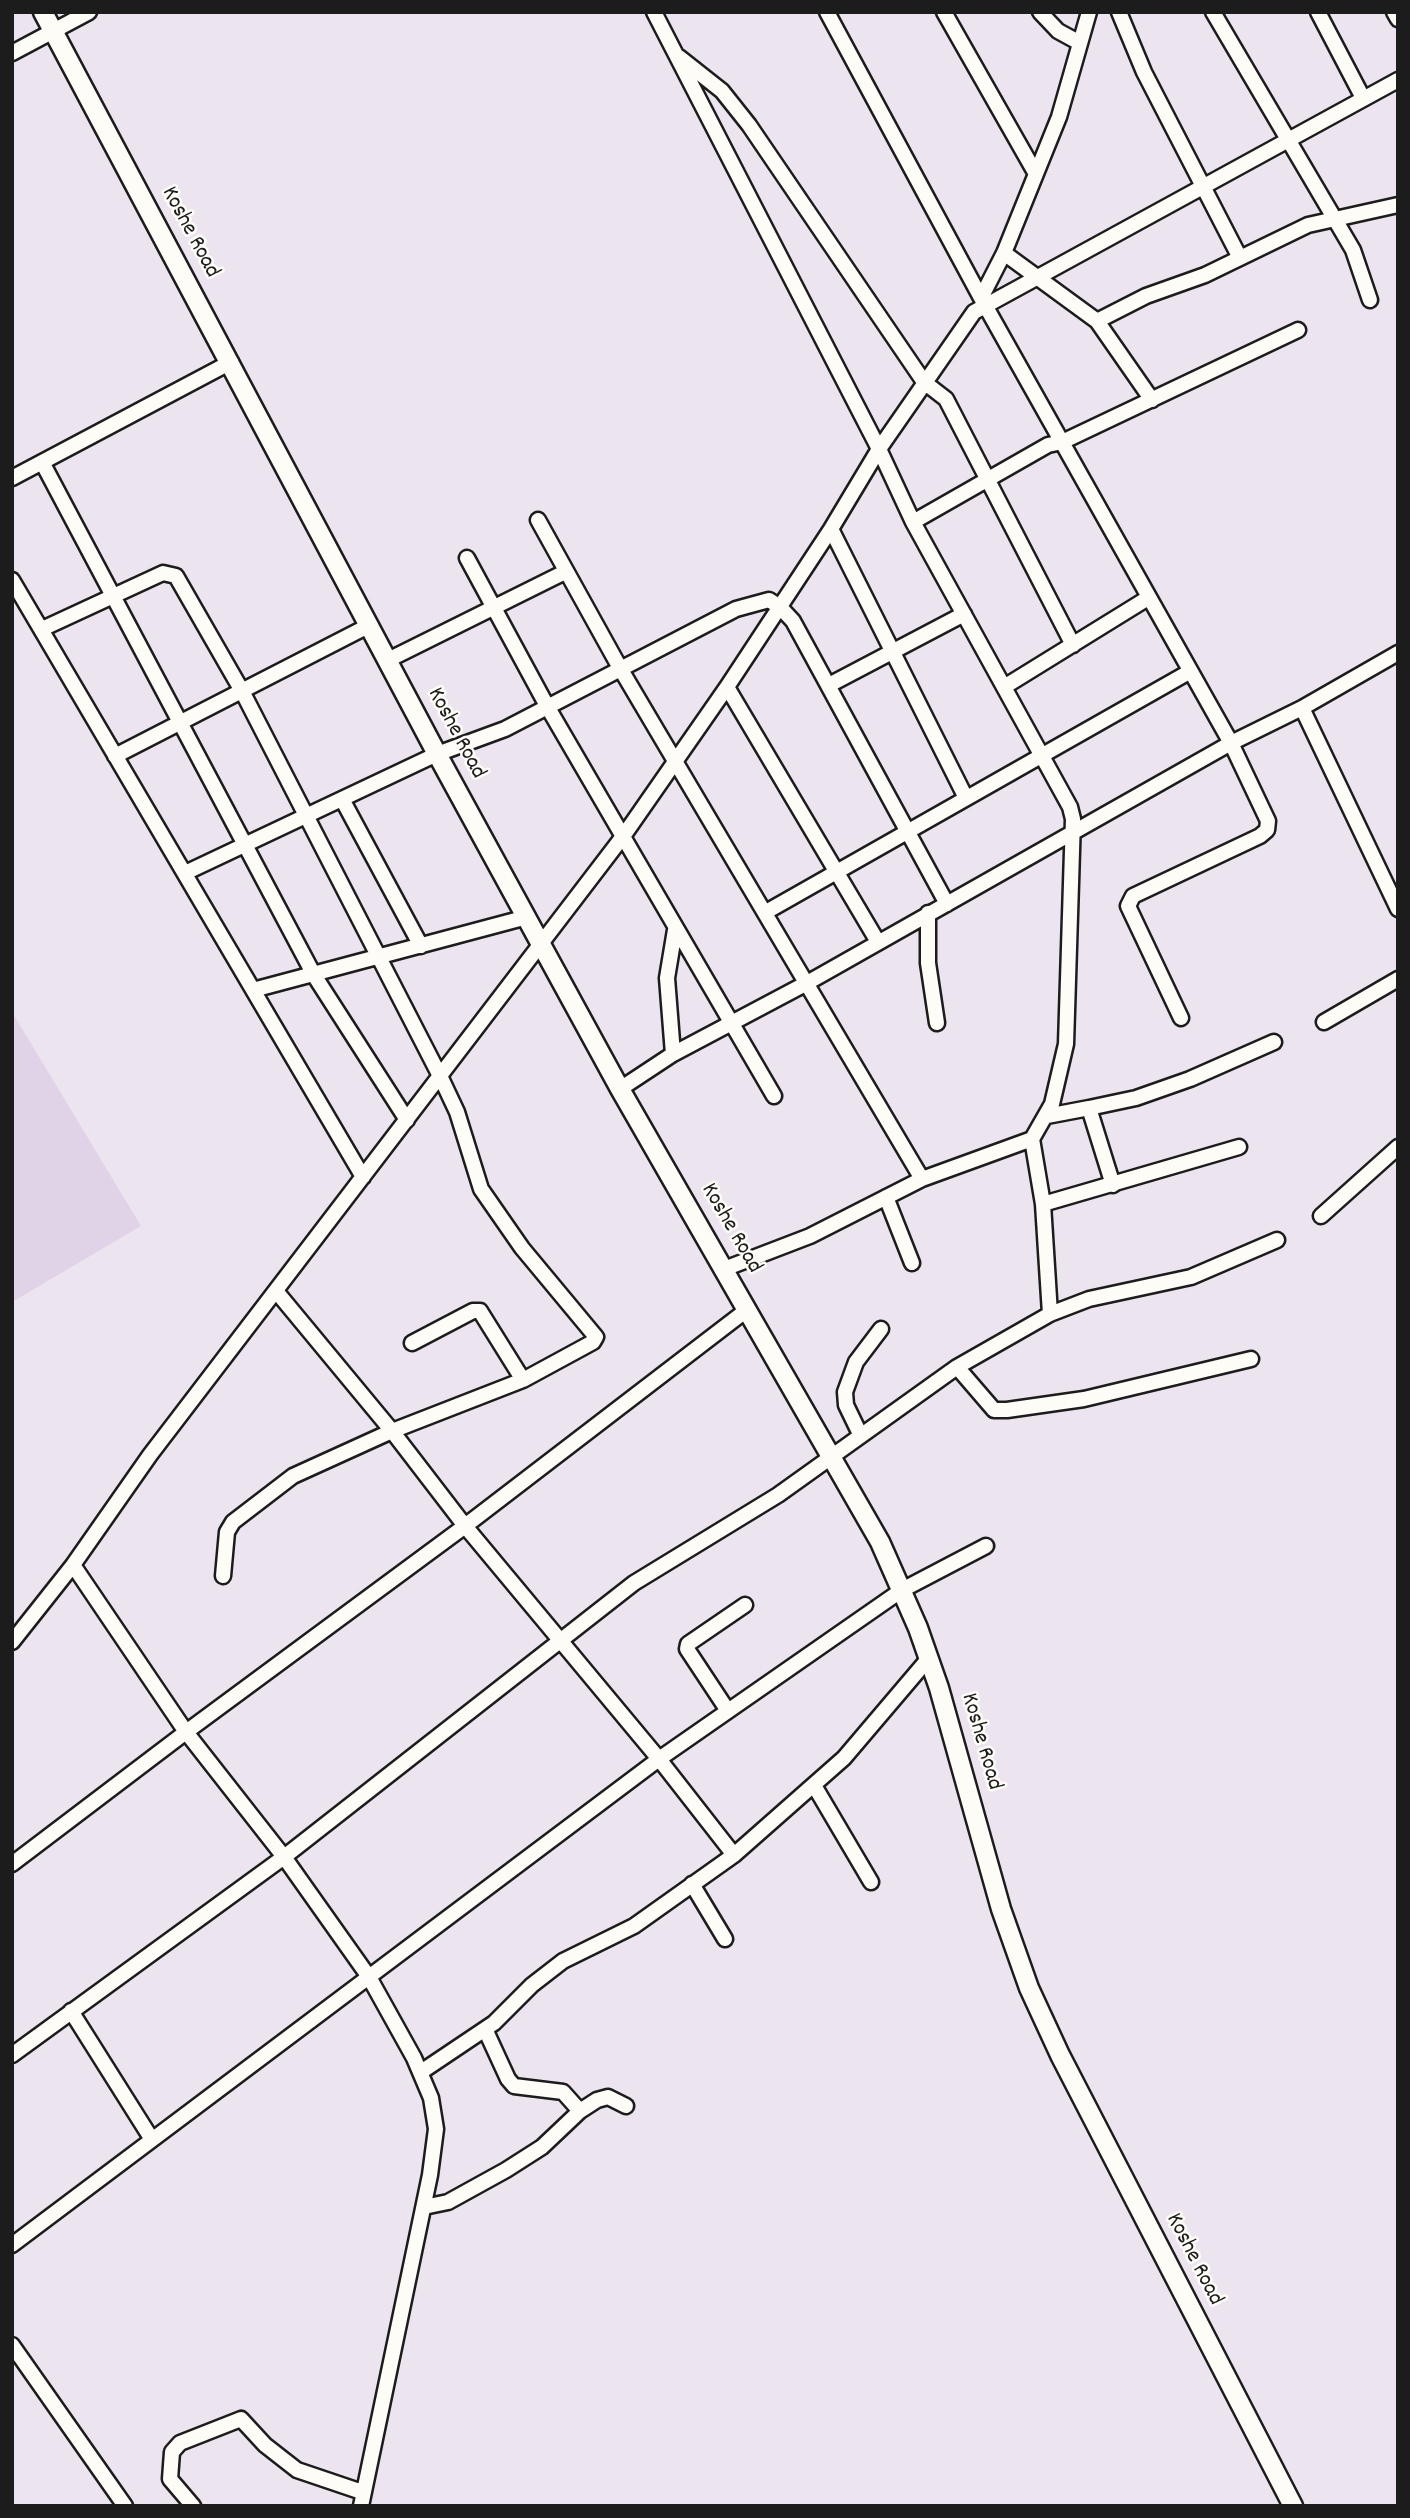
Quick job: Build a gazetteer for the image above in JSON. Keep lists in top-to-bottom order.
{
  "streets": {
    "main road": ["Koshe Road"]
  }
}
